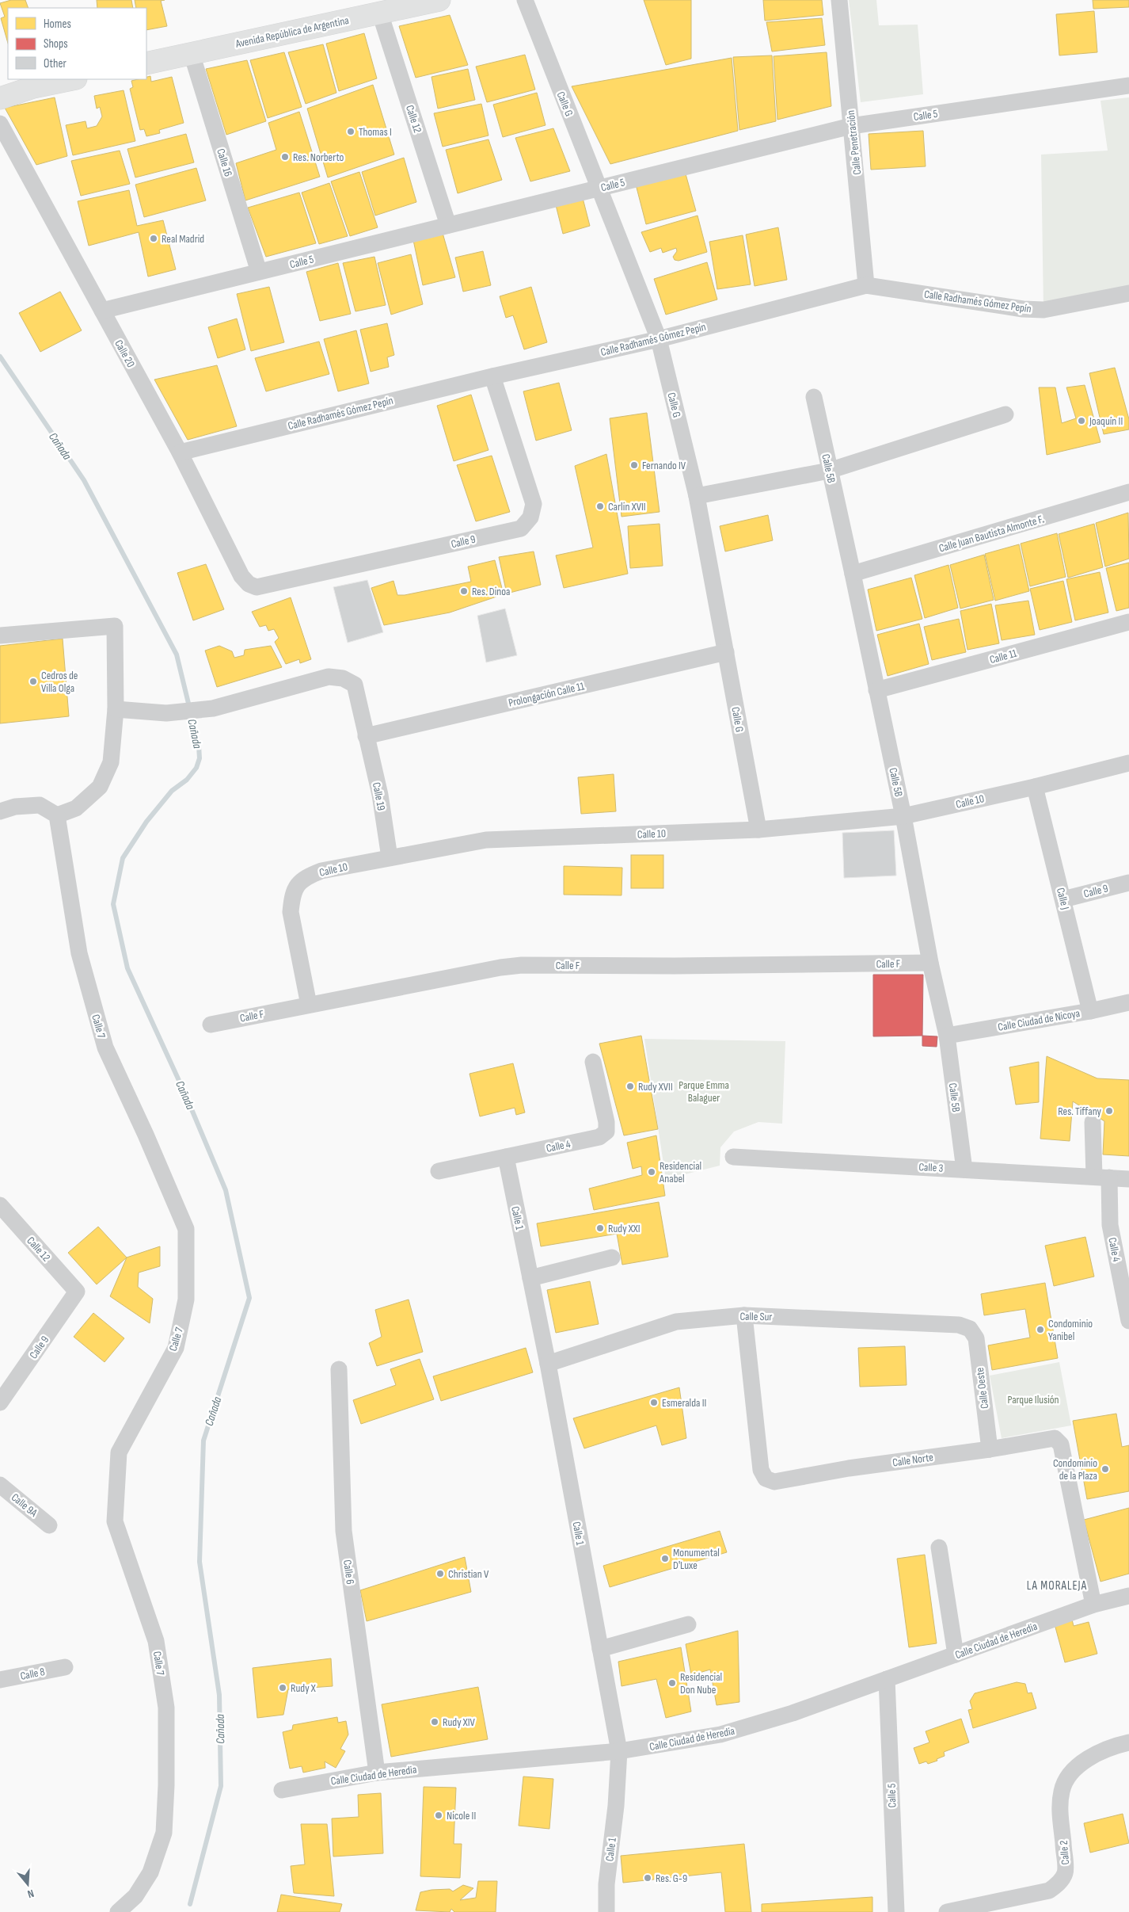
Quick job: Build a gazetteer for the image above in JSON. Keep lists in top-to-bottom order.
{
  "streets": {
    "main road": ["Avenida República de Argentina"],
    "street": [
      "Calle G",
      "Calle 5",
      "Calle 12",
      "Calle Penetración",
      "Calle 16",
      "Calle Radhamés Gómez Pepín",
      "Calle 20",
      "Calle 5B",
      "Calle Juan Bautista Almonte F.",
      "Calle 9",
      "Calle 11",
      "Prolongación Calle 11",
      "Calle 19",
      "Calle 10",
      "Calle J",
      "Calle F",
      "Calle Ciudad de Nicoya",
      "Calle 7",
      "Calle 4",
      "Calle 3",
      "Calle 1",
      "Calle Sur",
      "Calle Oeste",
      "Calle Norte",
      "Calle 9A",
      "Calle 6",
      "Calle Ciudad de Heredia",
      "Calle 8",
      "Calle 2"
    ]
  },
  "crossings": [
    ["Avenida República de Argentina", "Calle 12"],
    ["Avenida República de Argentina", "Calle 16"],
    ["Calle G", "Calle 5"],
    ["Calle G", "Calle Radhamés Gómez Pepín"],
    ["Calle G", "Prolongación Calle 11"],
    ["Calle G", "Calle 10"],
    ["Calle 5", "Calle 12"],
    ["Calle 5", "Calle Penetración"],
    ["Calle 5", "Calle 16"],
    ["Calle 5", "Calle 20"],
    ["Calle 5", "Calle Ciudad de Heredia"],
    ["Calle 12", "Calle 9"],
    ["Calle Penetración", "Calle Radhamés Gómez Pepín"],
    ["Calle Radhamés Gómez Pepín", "Calle 20"],
    ["Calle Radhamés Gómez Pepín", "Calle 9"],
    ["Calle 20", "Calle 9"],
    ["Calle 5B", "Calle Juan Bautista Almonte F."],
    ["Calle 5B", "Calle 11"],
    ["Calle 5B", "Calle 10"],
    ["Calle 5B", "Calle F"],
    ["Calle 5B", "Calle Ciudad de Nicoya"],
    ["Calle 5B", "Calle 3"],
    ["Calle 9", "Calle J"],
    ["Prolongación Calle 11", "Calle 19"],
    ["Calle 19", "Calle 10"],
    ["Calle 10", "Calle J"],
    ["Calle 10", "Calle F"],
    ["Calle J", "Calle Ciudad de Nicoya"],
    ["Calle 4", "Calle 3"],
    ["Calle 4", "Calle 1"],
    ["Calle 1", "Calle Sur"],
    ["Calle 1", "Calle Ciudad de Heredia"],
    ["Calle Sur", "Calle Oeste"],
    ["Calle Sur", "Calle Norte"],
    ["Calle Oeste", "Calle Norte"],
    ["Calle Norte", "Calle Ciudad de Heredia"],
    ["Calle 6", "Calle Ciudad de Heredia"]
  ],
  "districts": ["LA MORALEJA"],
  "water": ["Cañada"],
  "parks": ["Parque Emma Balaguer", "Parque Ilusión"],
  "places": [
    "Thomas I",
    "Res. Norberto",
    "Real Madrid",
    "Joaquín II",
    "Fernando IV",
    "Carlin XVII",
    "Res. Dinoa",
    "Cedros de Villa Olga",
    "Rudy XVII",
    "Res. Tiffany",
    "Residencial Anabel",
    "Rudy XXI",
    "Condominio Yanibel",
    "Esmeralda II",
    "Condominio de la Plaza",
    "Monumental D'Luxe",
    "Christian V",
    "Residencial Don Nube",
    "Rudy X",
    "Rudy XIV",
    "Nicole II",
    "Res. G-9"
  ],
  "legend": ["Homes", "Shops", "Other"],
  "north": "bottom"
}
